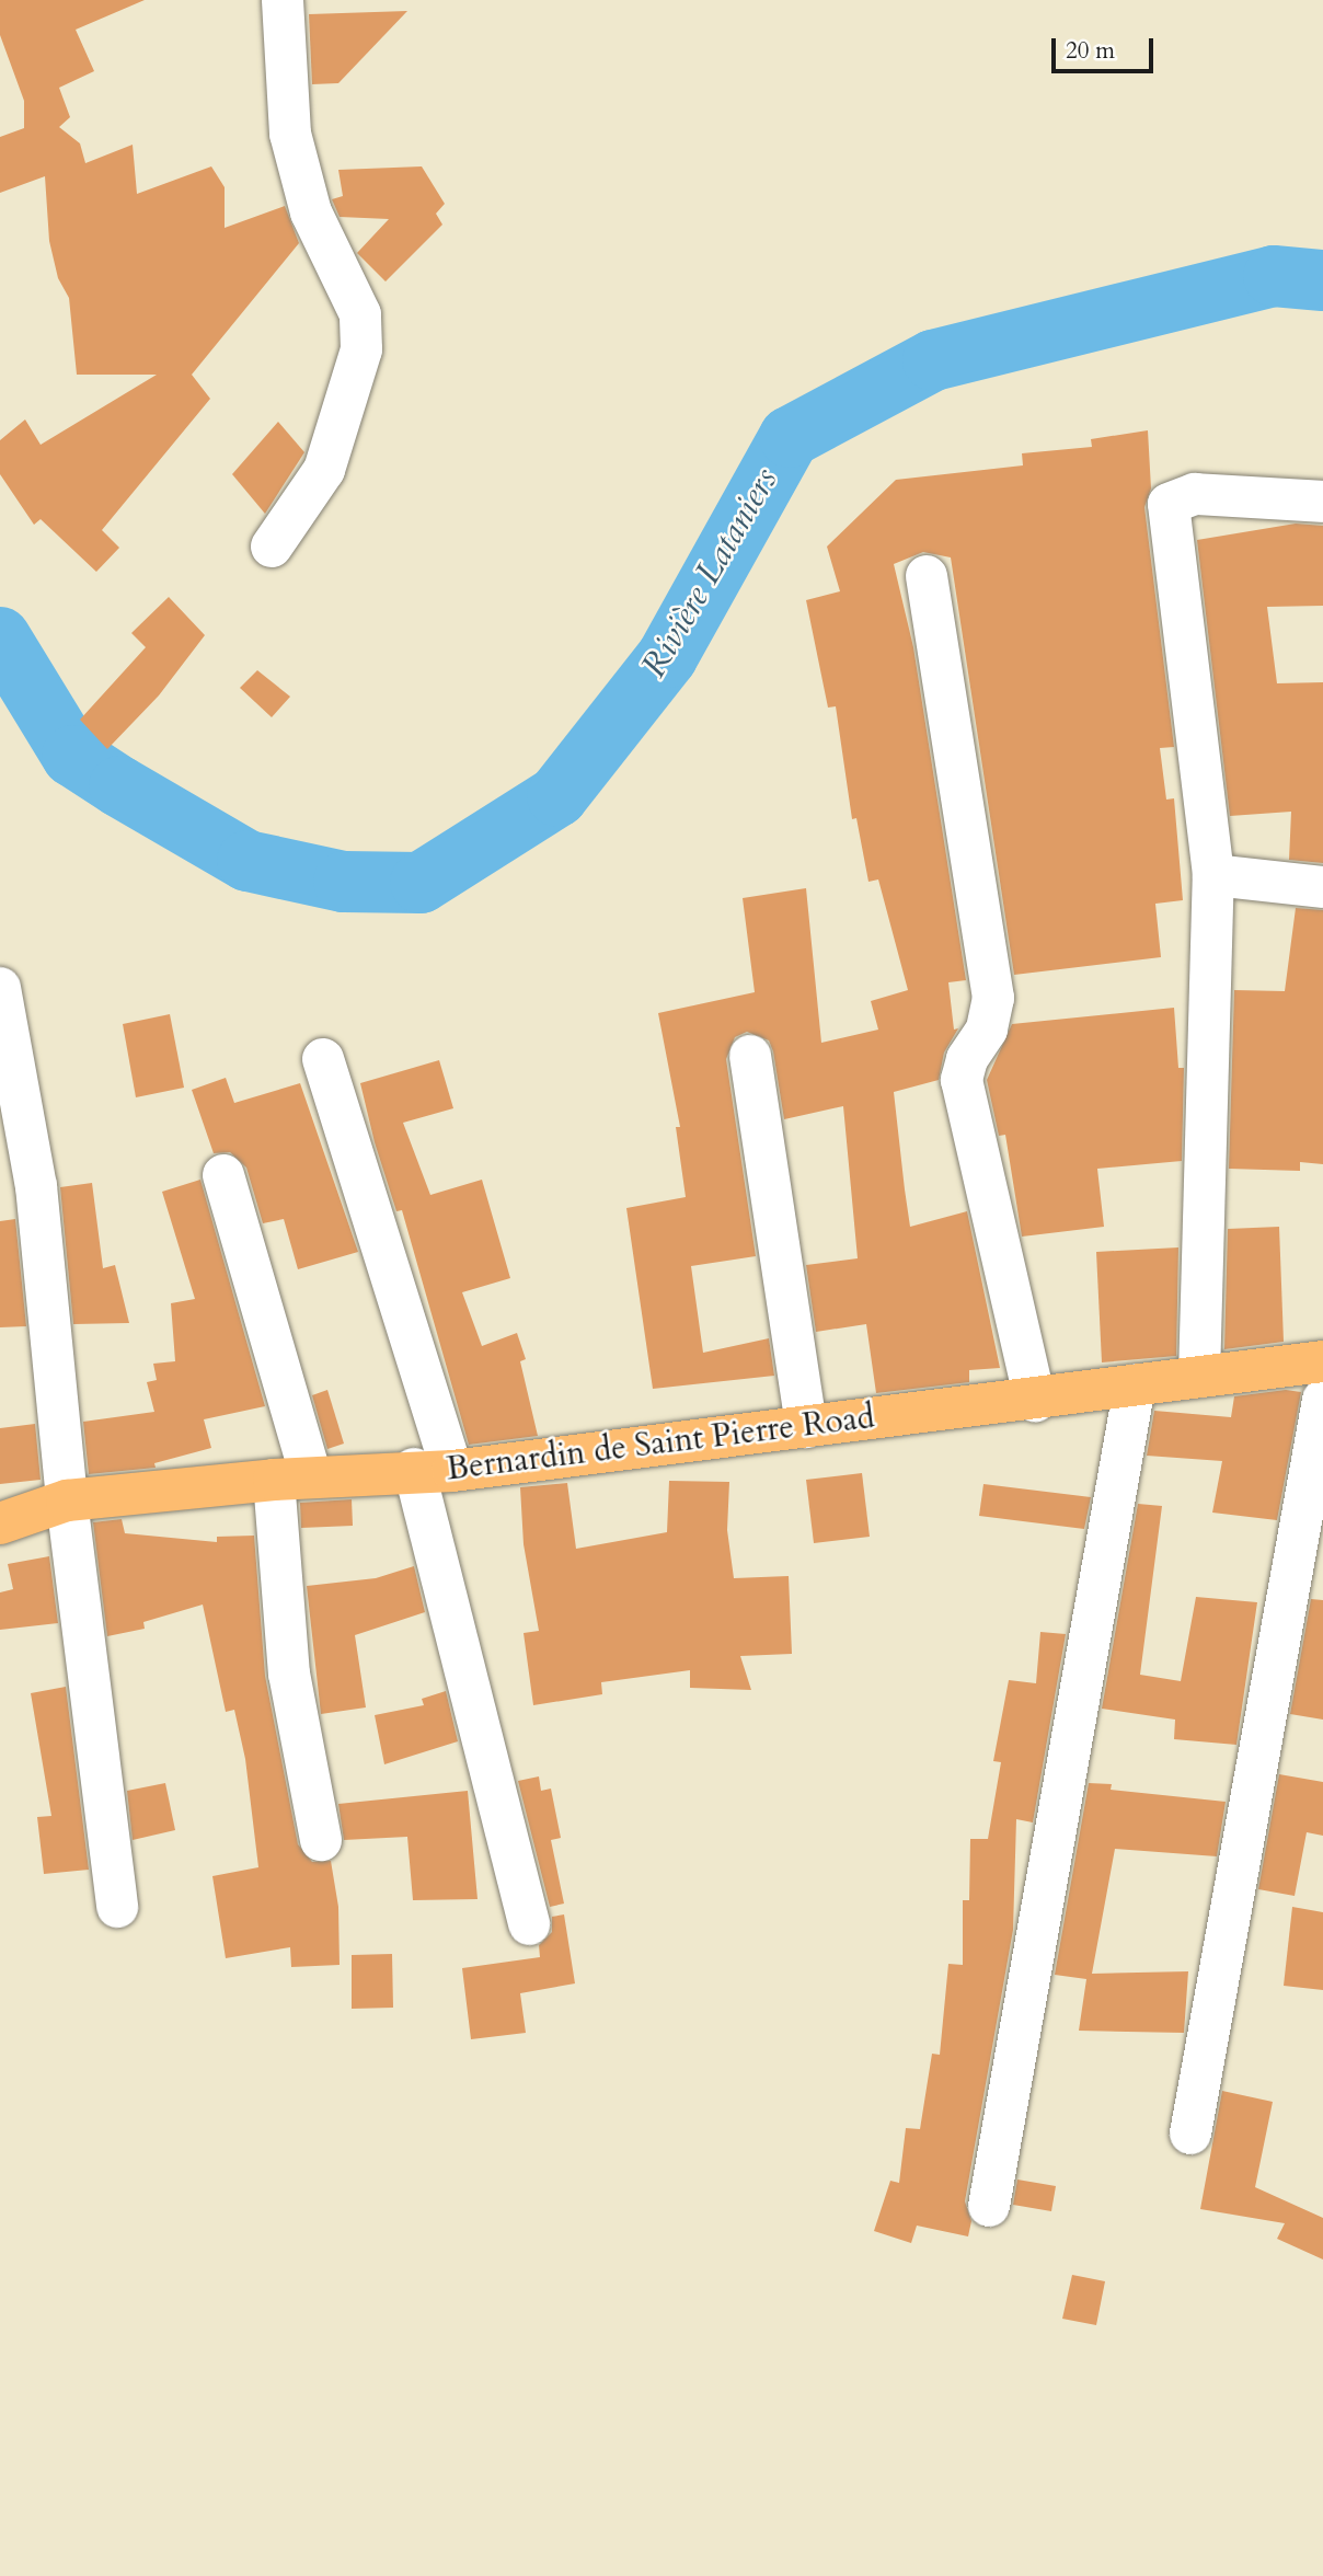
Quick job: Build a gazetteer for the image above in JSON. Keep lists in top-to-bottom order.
{
  "streets": {
    "main road": ["Bernardin de Saint Pierre Road"]
  },
  "water": ["Rivière Lataniers"],
  "scale_bar": "20 m"
}
